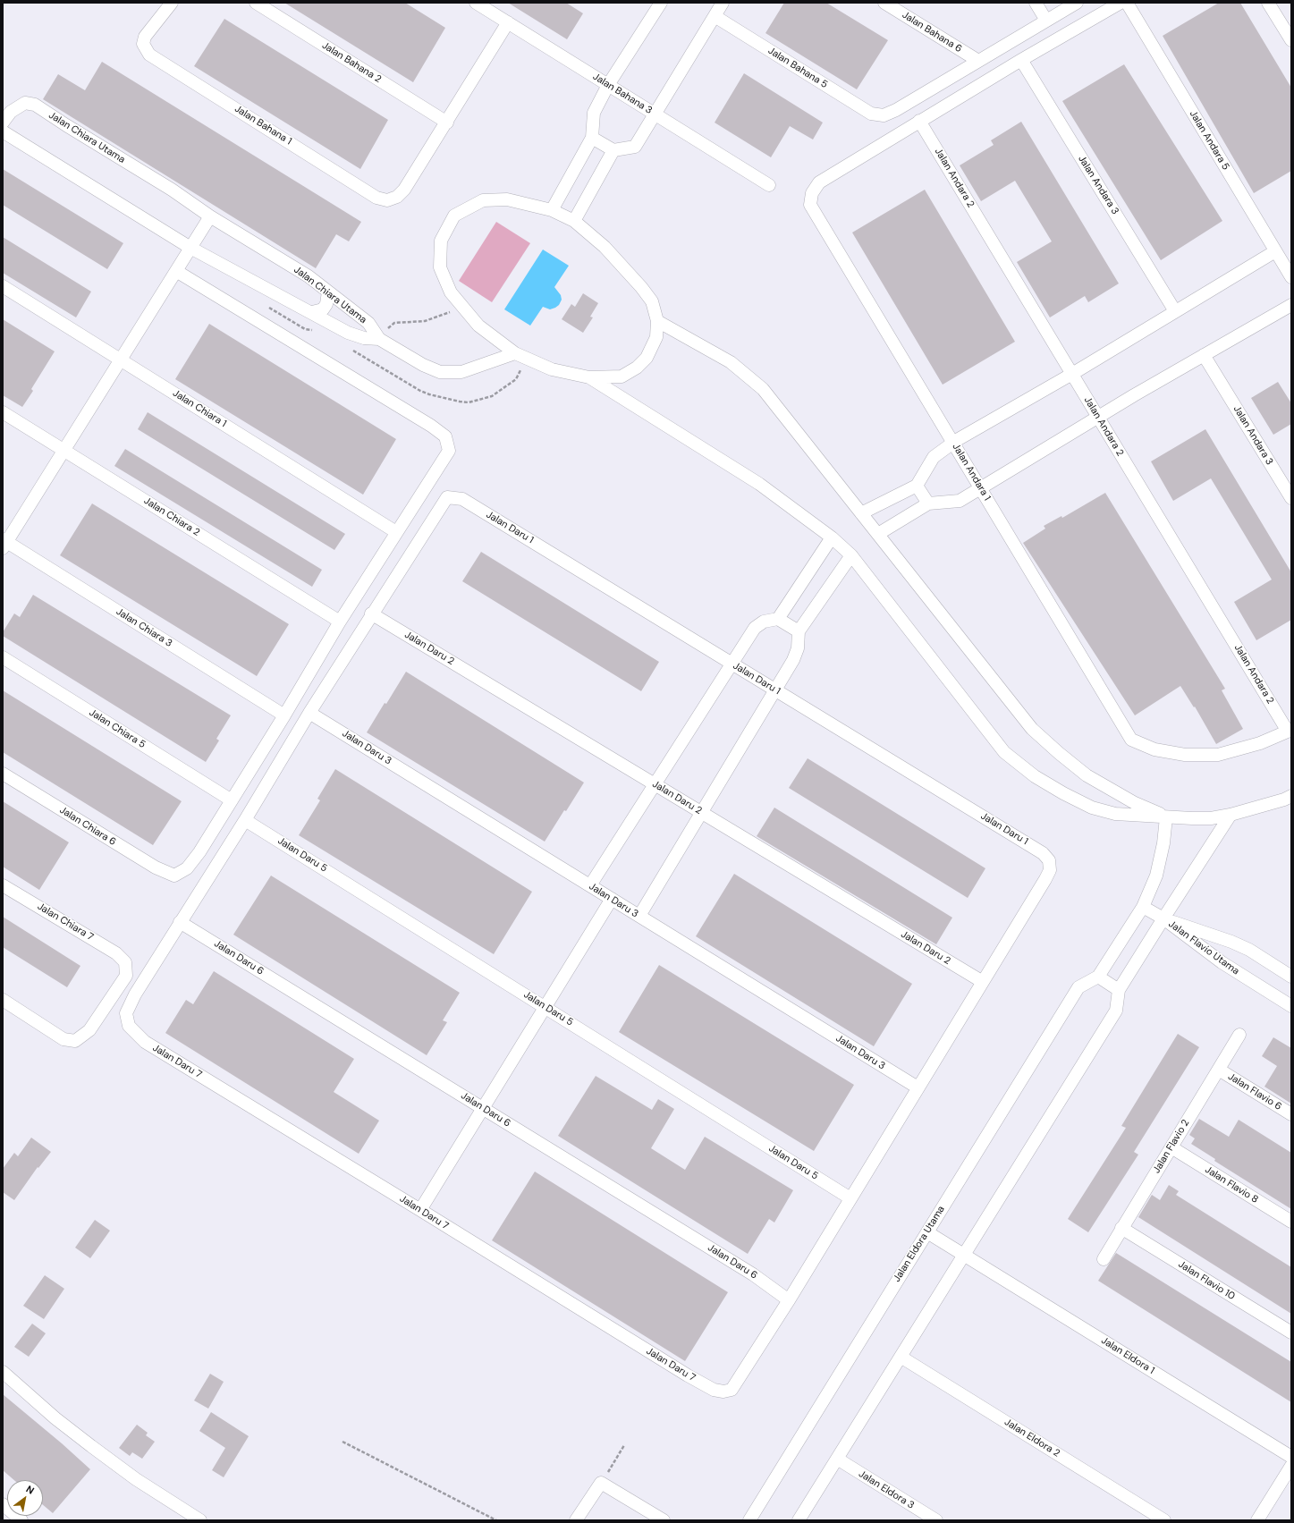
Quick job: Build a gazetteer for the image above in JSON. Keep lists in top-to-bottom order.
{
  "streets": {
    "street": [
      "Jalan Bahana 6",
      "Jalan Bahana 2",
      "Jalan Bahana 5",
      "Jalan Bahana 3",
      "Jalan Bahana 1",
      "Jalan Chiara Utama",
      "Jalan Andara 5",
      "Jalan Andara 2",
      "Jalan Andara 3",
      "Jalan Chiara 1",
      "Jalan Andara 1",
      "Jalan Chiara 2",
      "Jalan Daru 1",
      "Jalan Chiara 3",
      "Jalan Daru 2",
      "Jalan Chiara 5",
      "Jalan Daru 3",
      "Jalan Chiara 6",
      "Jalan Daru 5",
      "Jalan Chiara 7",
      "Jalan Flavio Utama",
      "Jalan Daru 6",
      "Jalan Daru 7",
      "Jalan Flavio 6",
      "Jalan Flavio 2",
      "Jalan Flavio 8",
      "Jalan Eldora Utama",
      "Jalan Flavio 10",
      "Jalan Eldora 1",
      "Jalan Eldora 2",
      "Jalan Eldora 3"
    ]
  },
  "crossings": [
    ["Jalan Bahana 6", "Jalan Bahana 5"],
    ["Jalan Bahana 2", "Jalan Bahana 1"],
    ["Jalan Andara 2", "Jalan Andara 1"],
    ["Jalan Daru 1", "Jalan Daru 2"],
    ["Jalan Chiara 5", "Jalan Chiara 6"],
    ["Jalan Daru 6", "Jalan Daru 7"],
    ["Jalan Flavio 6", "Jalan Flavio 2"],
    ["Jalan Flavio 2", "Jalan Flavio 8"],
    ["Jalan Flavio 2", "Jalan Flavio 10"],
    ["Jalan Eldora Utama", "Jalan Eldora 1"]
  ],
  "north": "top right"
}
